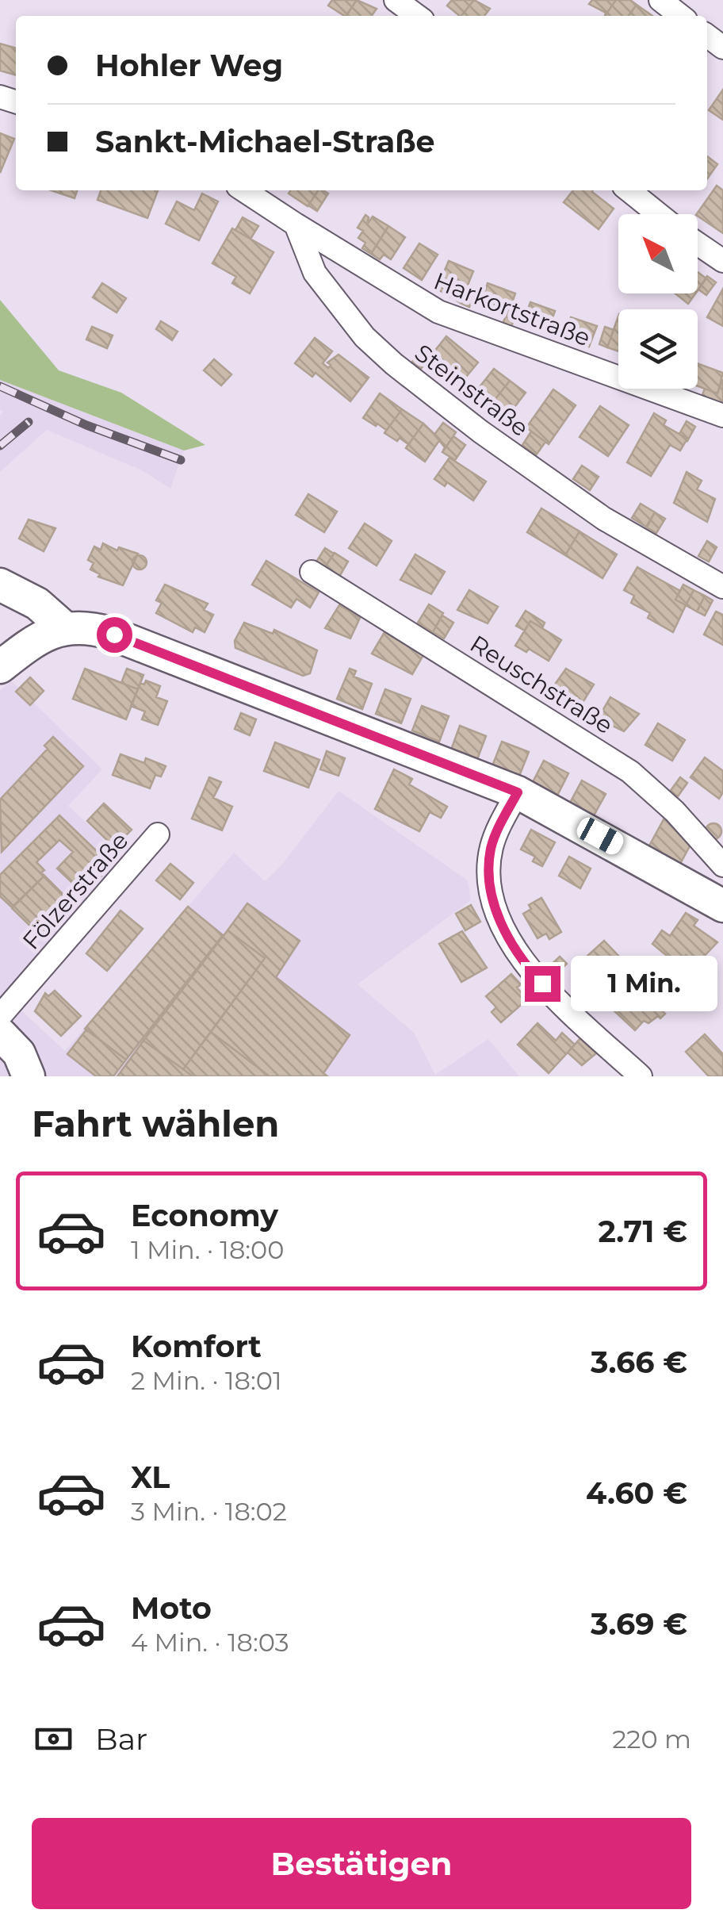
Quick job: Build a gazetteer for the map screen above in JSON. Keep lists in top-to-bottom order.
{
  "streets": {
    "street": [
      "Harkortstraße",
      "Steinstraße",
      "Reuschstraße",
      "Fölzerstraße"
    ]
  },
  "crossings": [
    ["Harkortstraße", "Steinstraße"]
  ],
  "north": "top left",
  "page": {
    "banner": ["Hohler Weg", "Sankt-Michael-Straße"],
    "bubble": "1 Min.",
    "heading": "Fahrt wählen",
    "list": [
      {
        "name": "Economy",
        "note": "1 Min. · 18:00",
        "value": "2.71 €"
      },
      {
        "name": "Komfort",
        "note": "2 Min. · 18:01",
        "value": "3.66 €"
      },
      {
        "name": "XL",
        "note": "3 Min. · 18:02",
        "value": "4.60 €"
      },
      {
        "name": "Moto",
        "note": "4 Min. · 18:03",
        "value": "3.69 €"
      }
    ],
    "pay": ["Bar", "220 m"],
    "buttons": "Bestätigen"
  }
}
